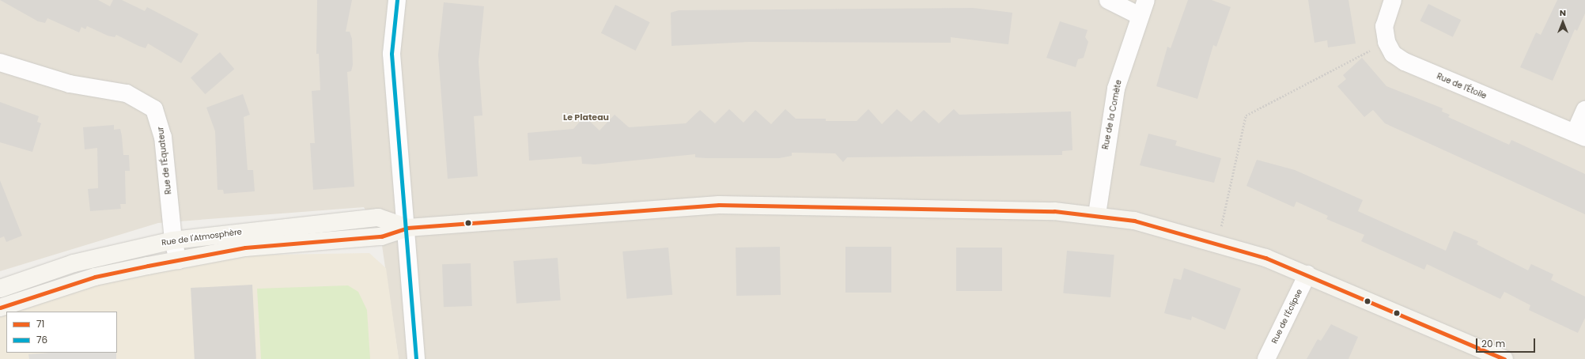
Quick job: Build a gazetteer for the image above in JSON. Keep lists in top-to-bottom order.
{
  "streets": {
    "street": [
      "Rue de l'Étoile",
      "Rue de la Comète",
      "Rue de l'Équateur",
      "Rue de l'Atmosphère",
      "Rue de l'Éclipse"
    ]
  },
  "crossings": [
    ["Rue de la Comète", "Rue de l'Atmosphère"],
    ["Rue de l'Équateur", "Rue de l'Atmosphère"],
    ["Rue de l'Atmosphère", "Rue de l'Éclipse"]
  ],
  "districts": ["Le Plateau"],
  "lines": ["transit line 76", "transit line 71"],
  "legend": ["71", "76"],
  "scale_bar": "20 m",
  "north": "top"
}
